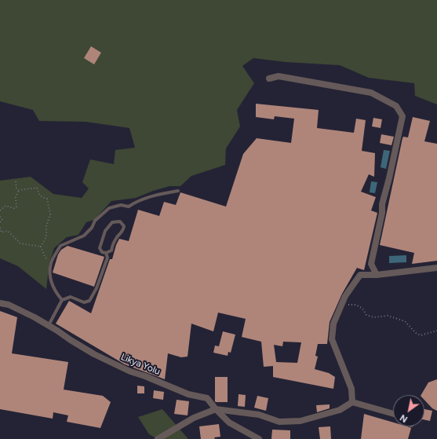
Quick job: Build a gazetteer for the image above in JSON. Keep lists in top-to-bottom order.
{
  "streets": {
    "street": ["Likya Yolu"]
  },
  "north": "bottom left"
}
